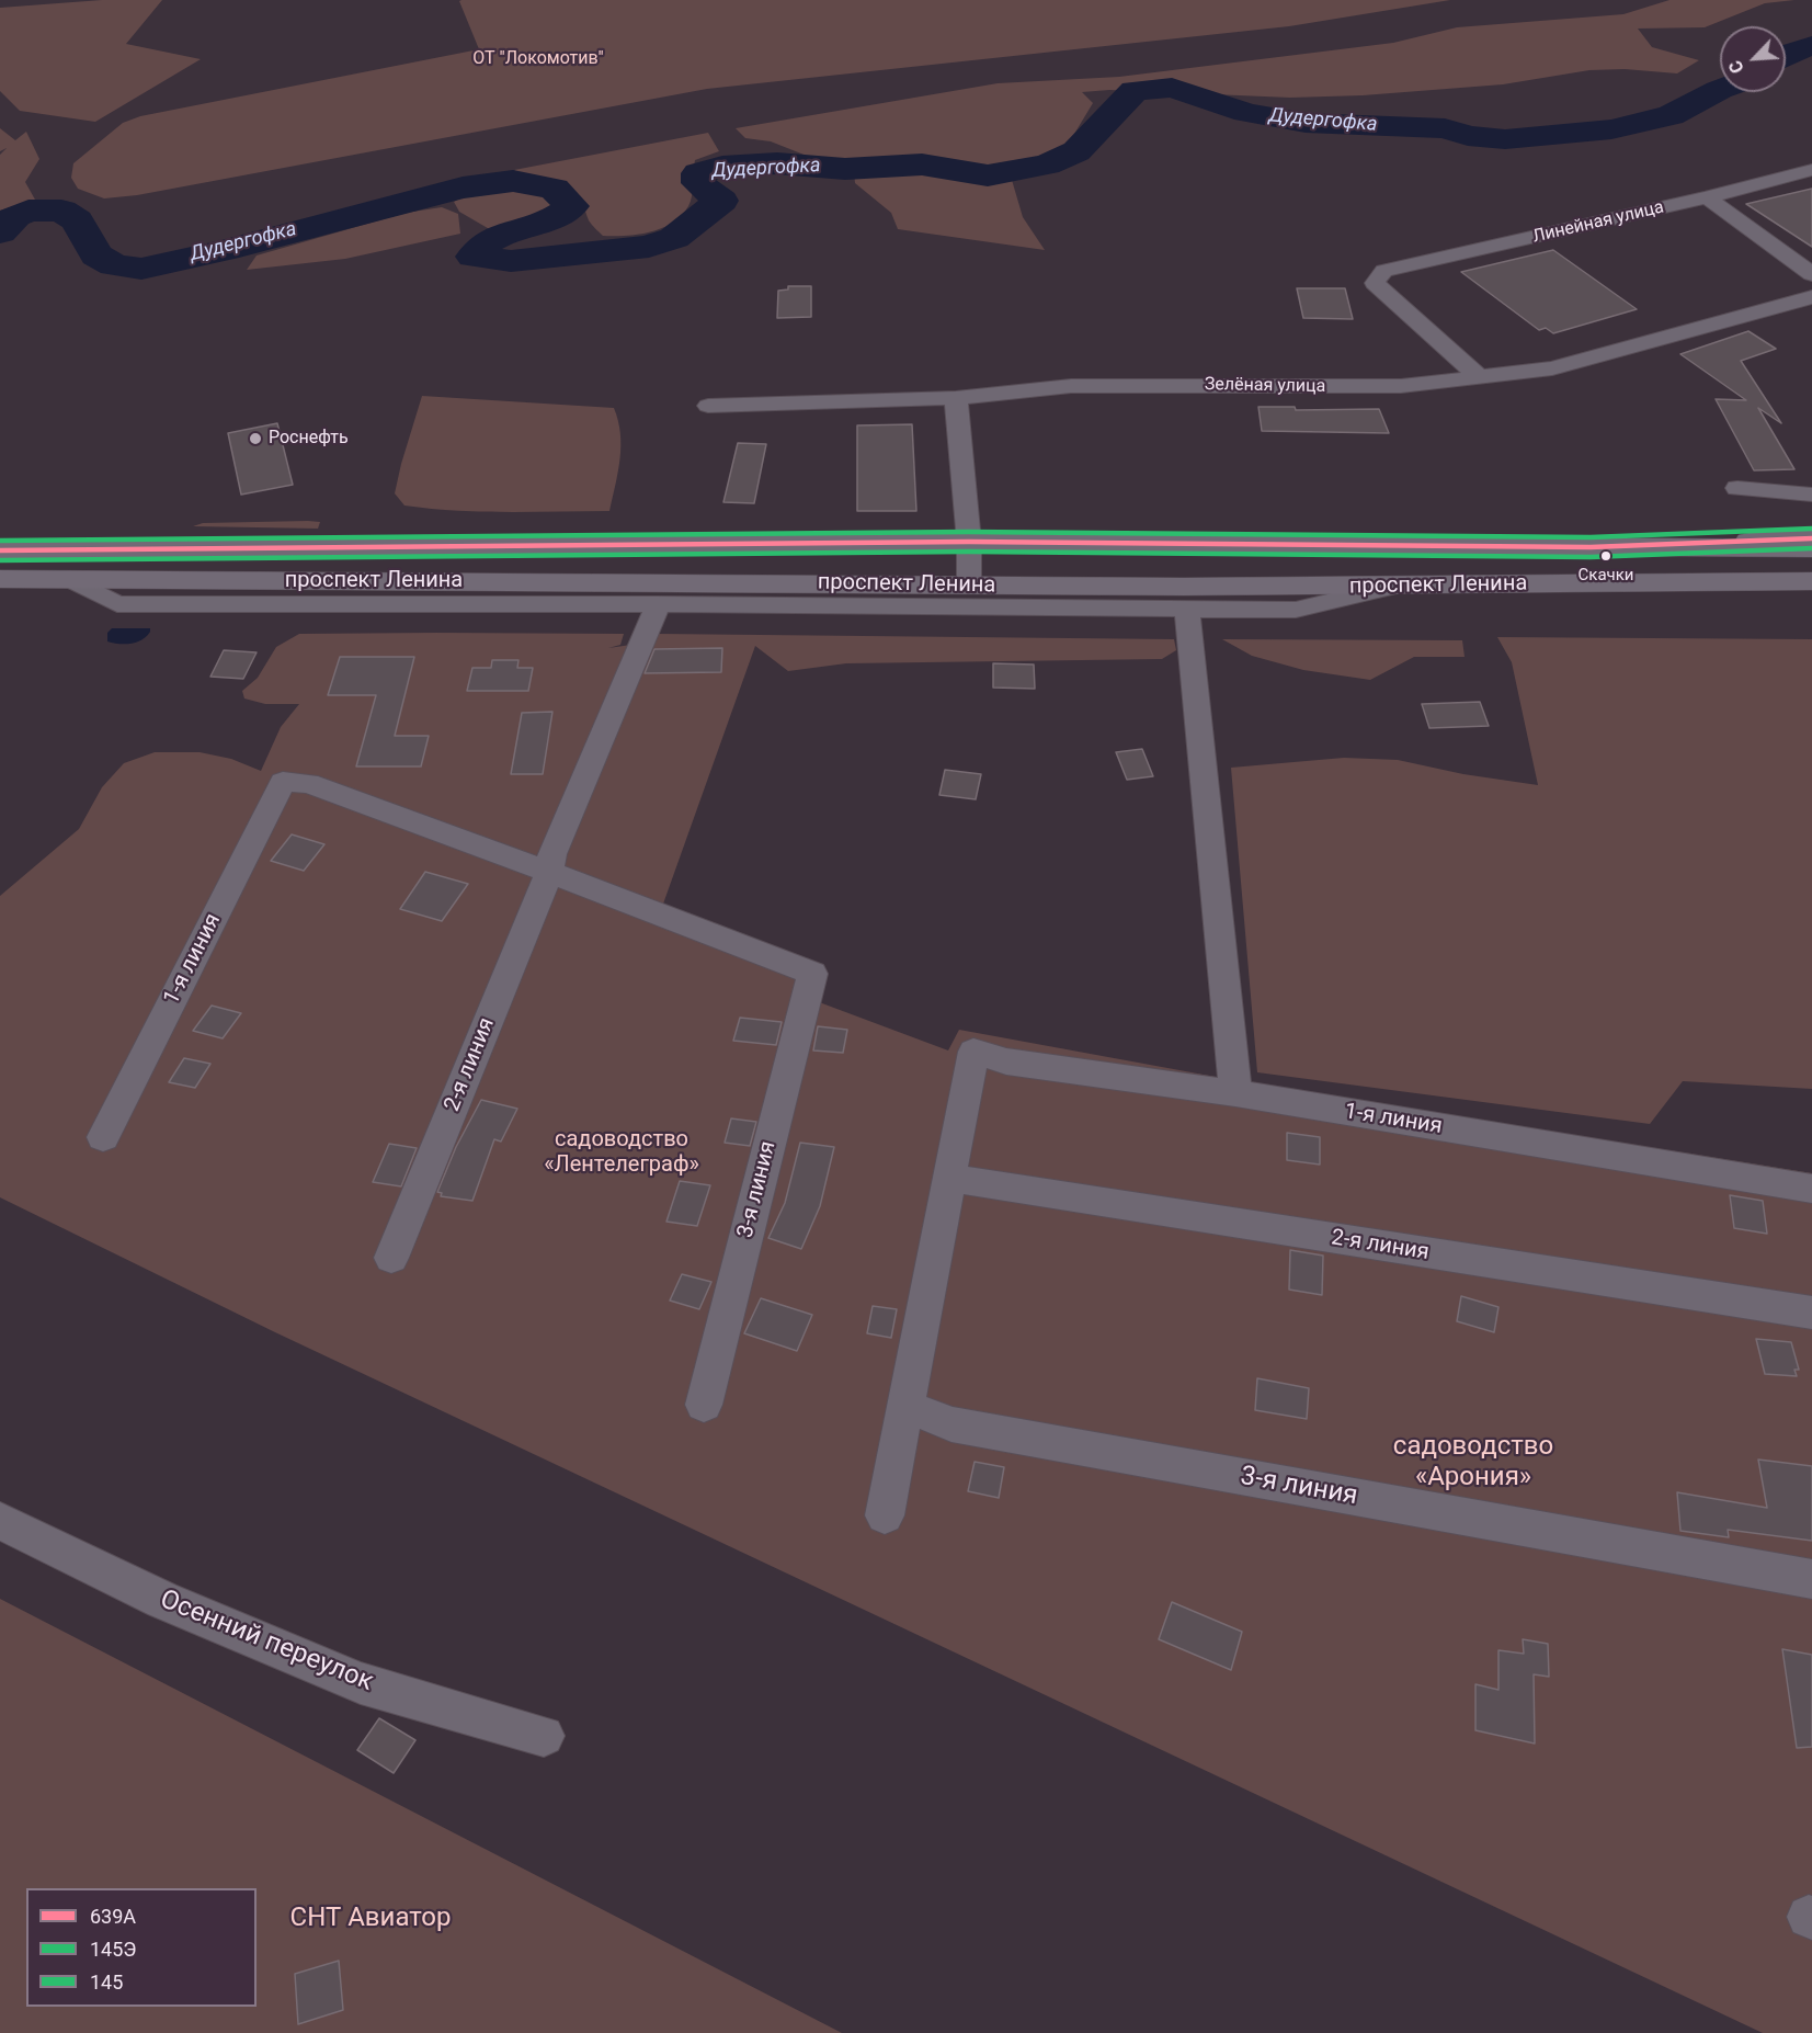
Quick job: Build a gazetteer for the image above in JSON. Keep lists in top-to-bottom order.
{
  "streets": {
    "highway": ["проспект Ленина"],
    "street": [
      "Линейная улица",
      "Зелёная улица",
      "1-я линия",
      "2-я линия",
      "3-я линия",
      "Осенний переулок"
    ]
  },
  "crossings": [
    ["Линейная улица", "Зелёная улица"],
    ["1-я линия", "2-я линия"],
    ["1-я линия", "3-я линия"],
    ["2-я линия", "3-я линия"]
  ],
  "water": ["Дудергофка"],
  "parks": [
    "ОТ \"Локомотив\"",
    "садоводство «Лентелеграф»",
    "садоводство «Арония»",
    "СНТ Авиатор"
  ],
  "places": ["Роснефть", "Скачки"],
  "lines": ["transit line 145", "transit line 639А", "transit line 145Э"],
  "legend": ["639А", "145Э", "145"],
  "north": "bottom left"
}
